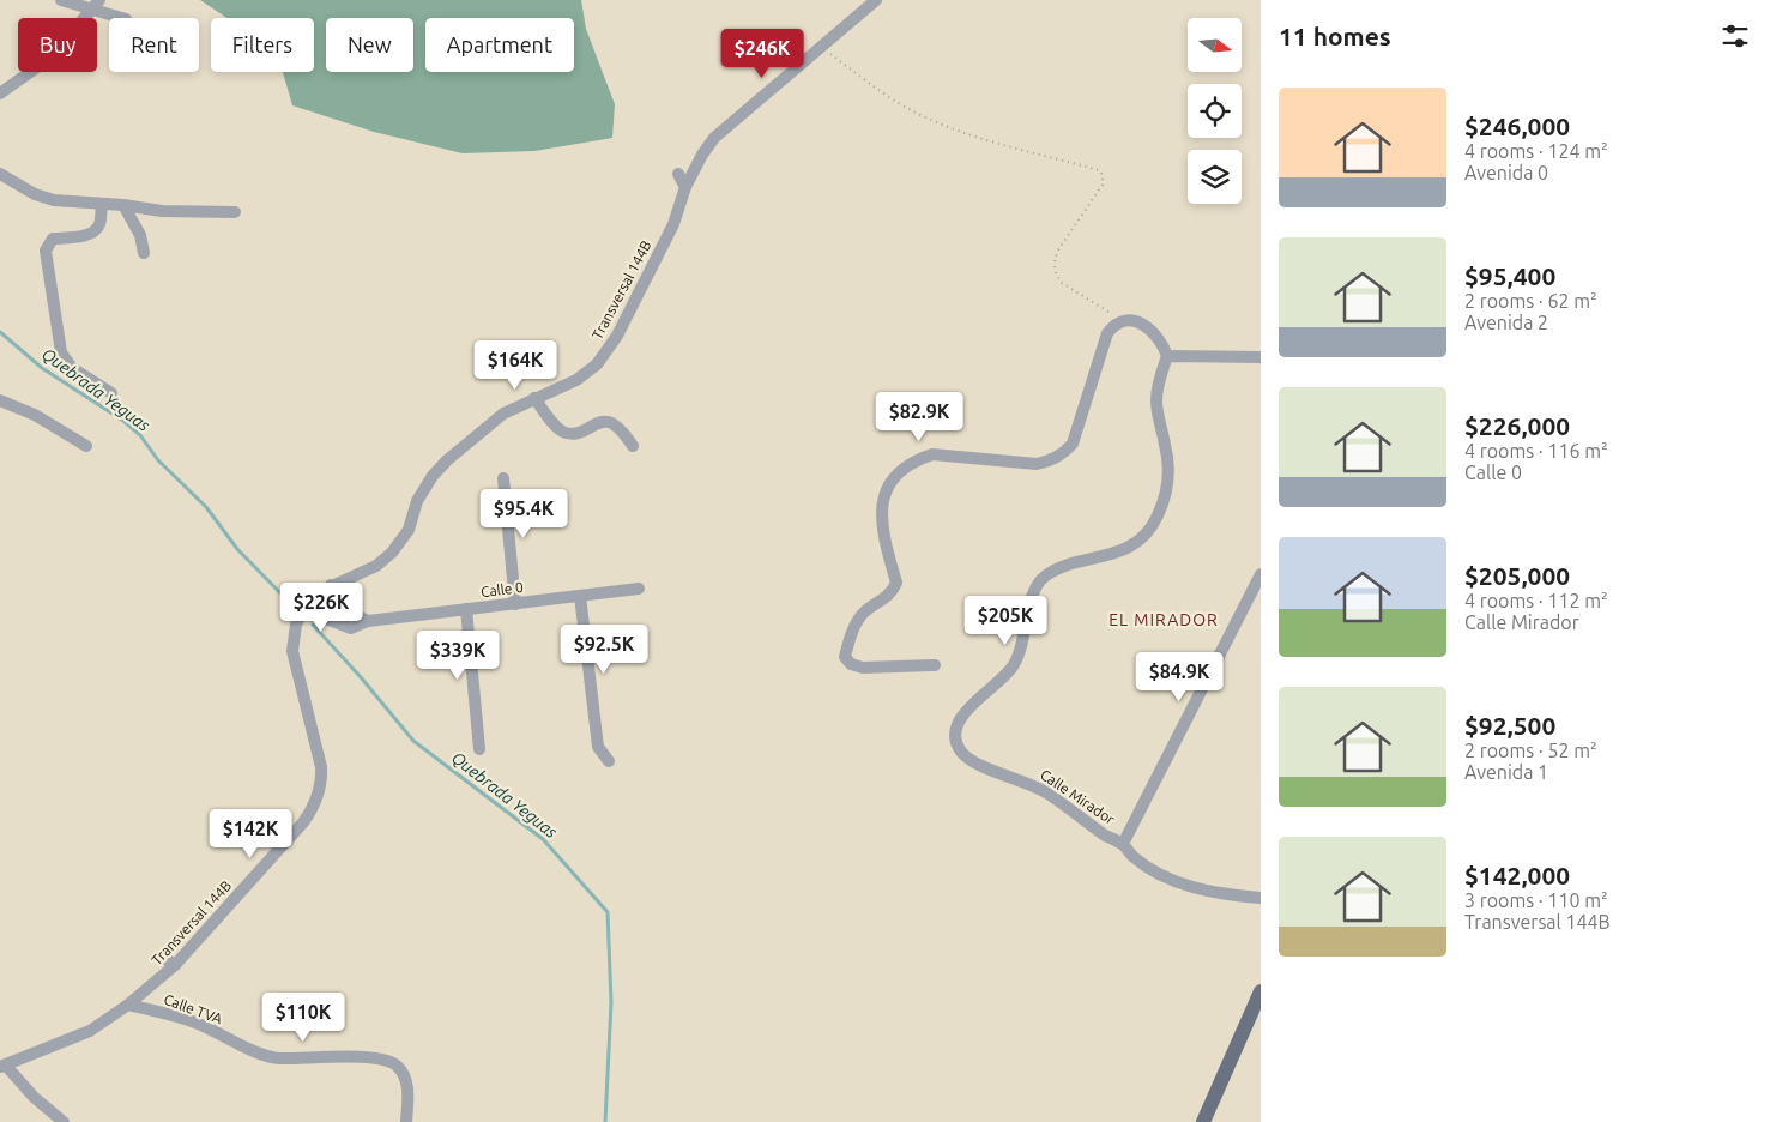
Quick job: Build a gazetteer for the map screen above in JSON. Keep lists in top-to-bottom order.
{
  "streets": {
    "street": [
      "Transversal 144B",
      "Calle 0",
      "Calle Mirador",
      "Calle TVA"
    ]
  },
  "crossings": [
    ["Transversal 144B", "Calle 0"],
    ["Transversal 144B", "Calle TVA"]
  ],
  "districts": ["EL MIRADOR"],
  "water": ["Quebrada Yeguas"],
  "north": "right",
  "page": {
    "heading": "11 homes",
    "chip": [
      "Buy",
      "Rent",
      "Filters",
      "New",
      "Apartment"
    ],
    "price": [
      "$246K",
      "$164K",
      "$82.9K",
      "$95.4K",
      "$226K",
      "$205K",
      "$92.5K",
      "$339K",
      "$84.9K",
      "$142K",
      "$110K"
    ],
    "list": [
      {
        "name": "$246,000",
        "note": "4 rooms · 124 m² · Avenida 0"
      },
      {
        "name": "$95,400",
        "note": "2 rooms · 62 m² · Avenida 2"
      },
      {
        "name": "$226,000",
        "note": "4 rooms · 116 m² · Calle 0"
      },
      {
        "name": "$205,000",
        "note": "4 rooms · 112 m² · Calle Mirador"
      },
      {
        "name": "$92,500",
        "note": "2 rooms · 52 m² · Avenida 1"
      },
      {
        "name": "$142,000",
        "note": "3 rooms · 110 m² · Transversal 144B"
      }
    ]
  }
}
